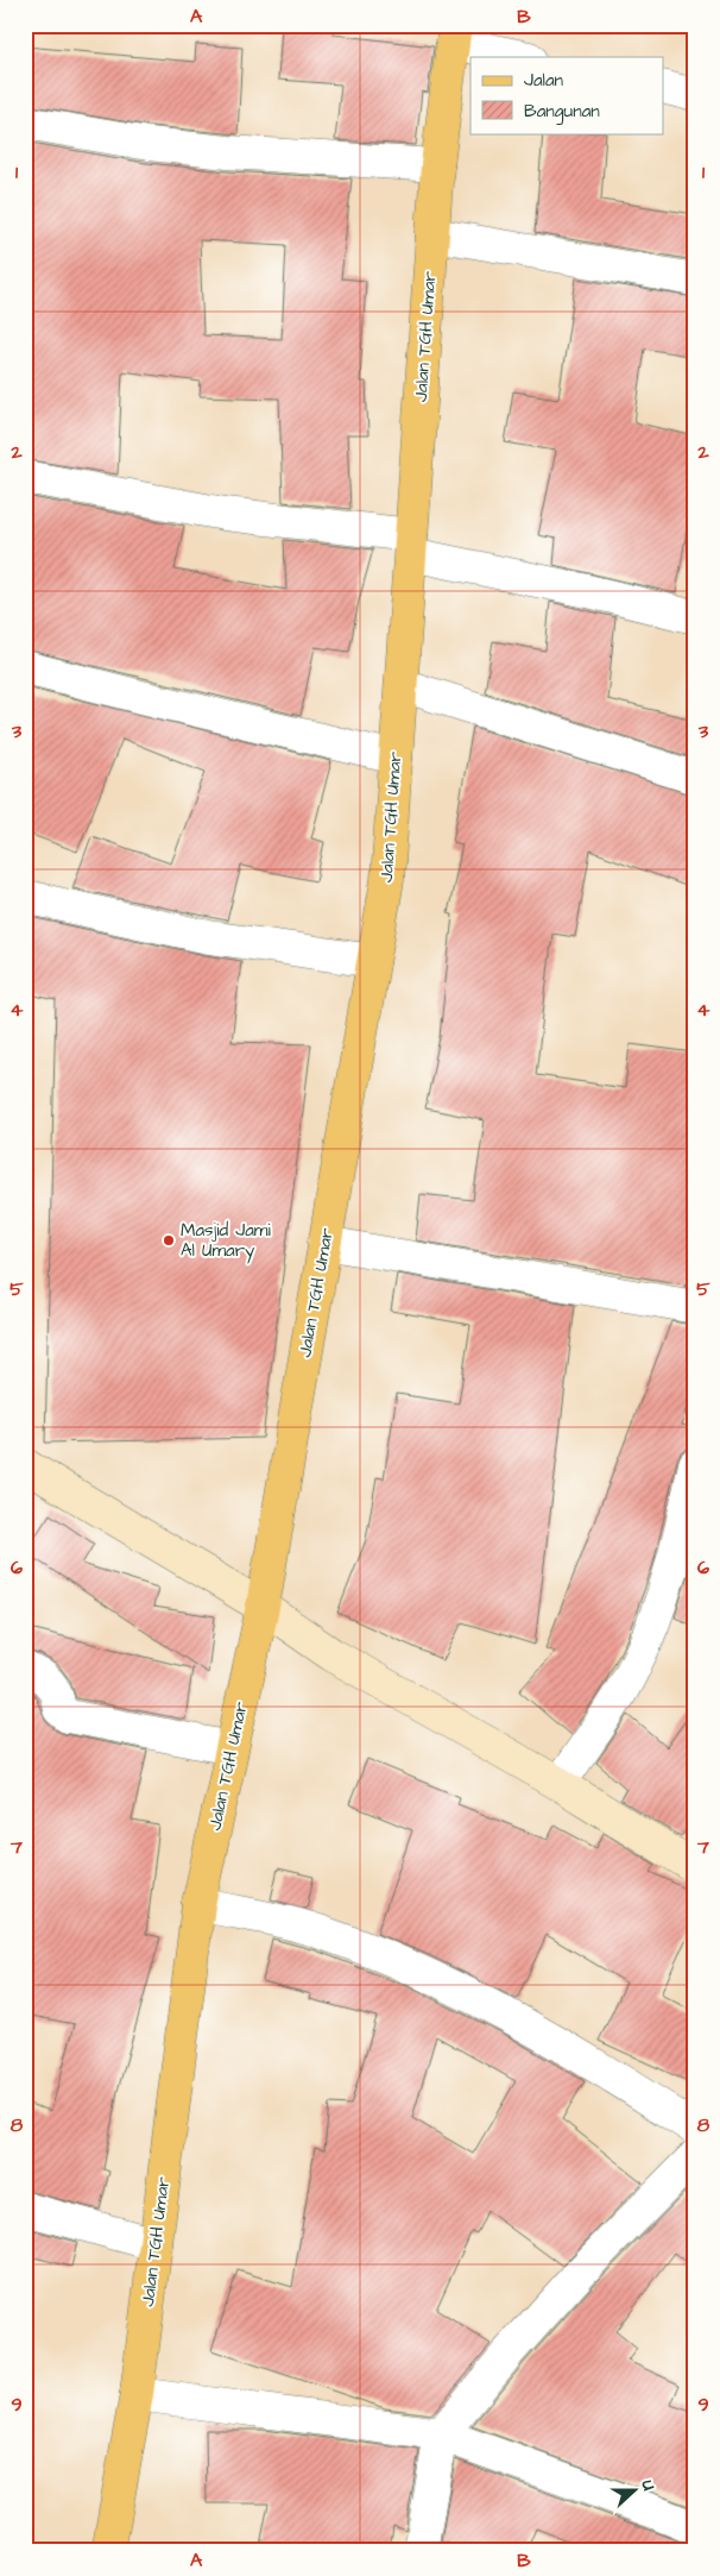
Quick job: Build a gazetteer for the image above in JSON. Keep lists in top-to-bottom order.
{
  "streets": {
    "main road": ["Jalan TGH Umar"]
  },
  "places": ["Masjid Jami Al Umary"],
  "legend": ["Jalan", "Bangunan"],
  "north": "right",
  "grid": {
    "columns": ["A", "B"],
    "rows": [
      "1",
      "2",
      "3",
      "4",
      "5",
      "6",
      "7",
      "8",
      "9"
    ]
  }
}
